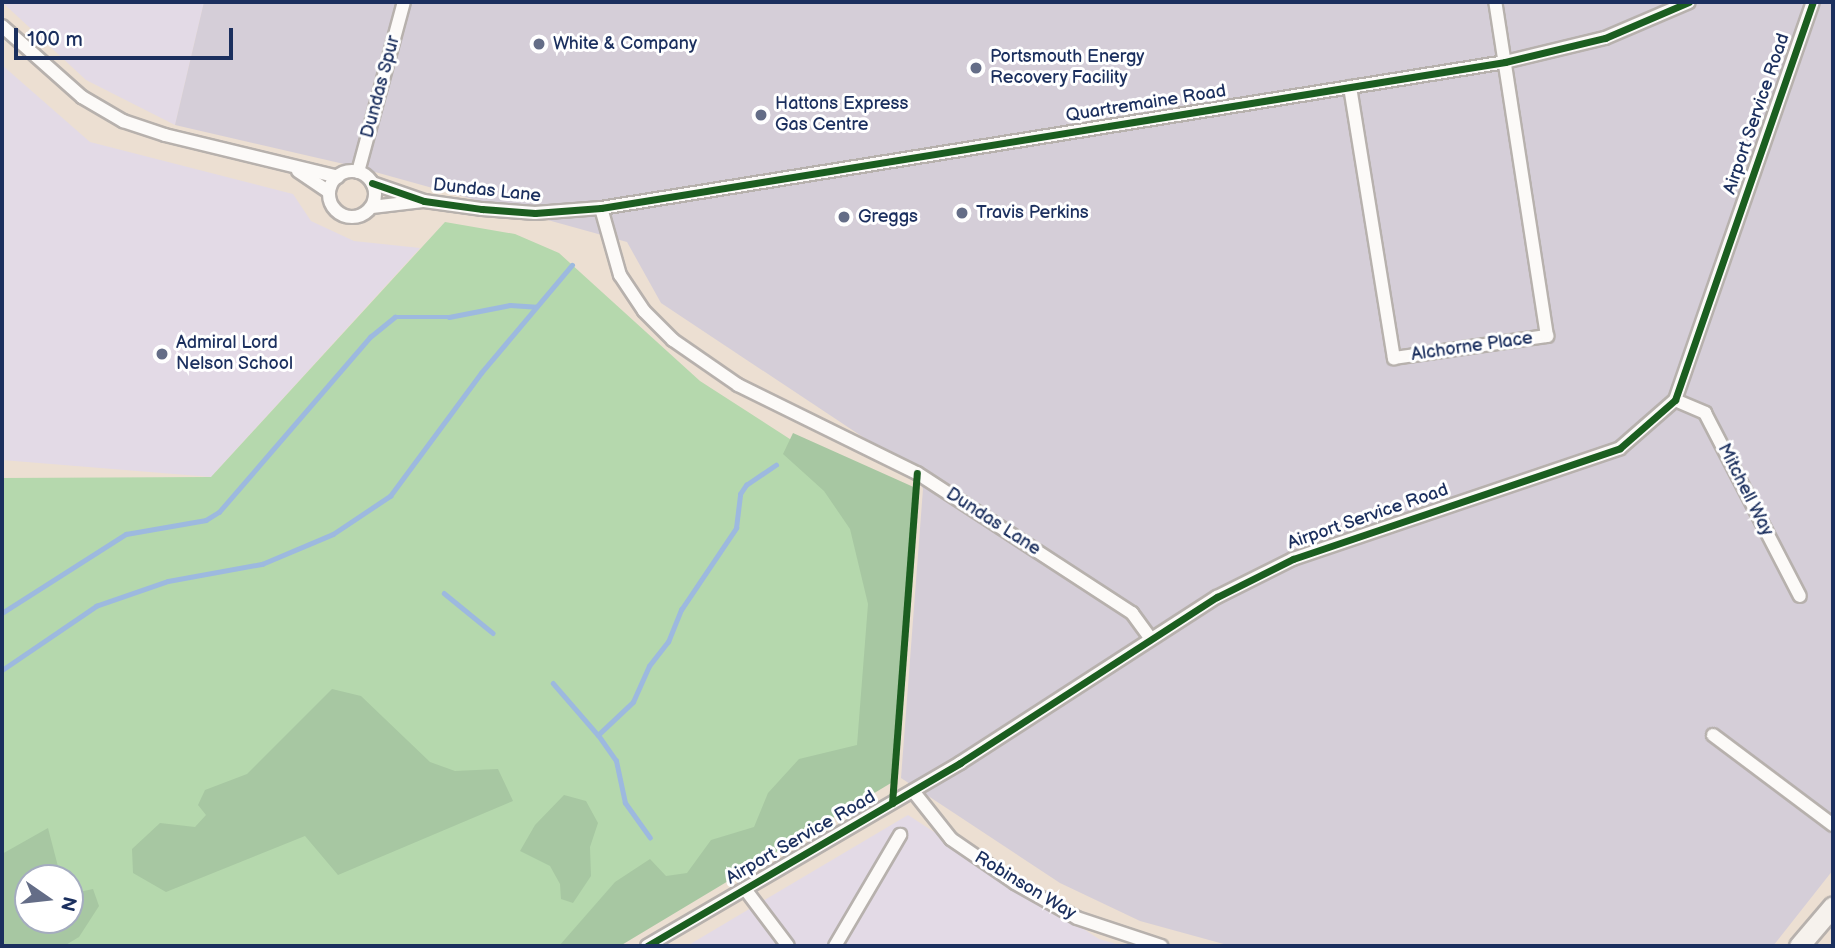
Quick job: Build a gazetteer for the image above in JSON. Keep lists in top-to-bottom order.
{
  "streets": {
    "street": [
      "Dundas Spur",
      "Quartremaine Road",
      "Airport Service Road",
      "Dundas Lane",
      "Alchorne Place",
      "Mitchell Way",
      "Robinson Way"
    ]
  },
  "crossings": [
    ["Dundas Spur", "Dundas Lane"],
    ["Quartremaine Road", "Dundas Lane"],
    ["Quartremaine Road", "Alchorne Place"],
    ["Airport Service Road", "Dundas Lane"],
    ["Airport Service Road", "Mitchell Way"],
    ["Airport Service Road", "Robinson Way"]
  ],
  "places": [
    "White & Company",
    "Portsmouth Energy Recovery Facility",
    "Hattons Express Gas Centre",
    "Travis Perkins",
    "Greggs",
    "Admiral Lord Nelson School"
  ],
  "scale_bar": "100 m",
  "north": "right"
}
